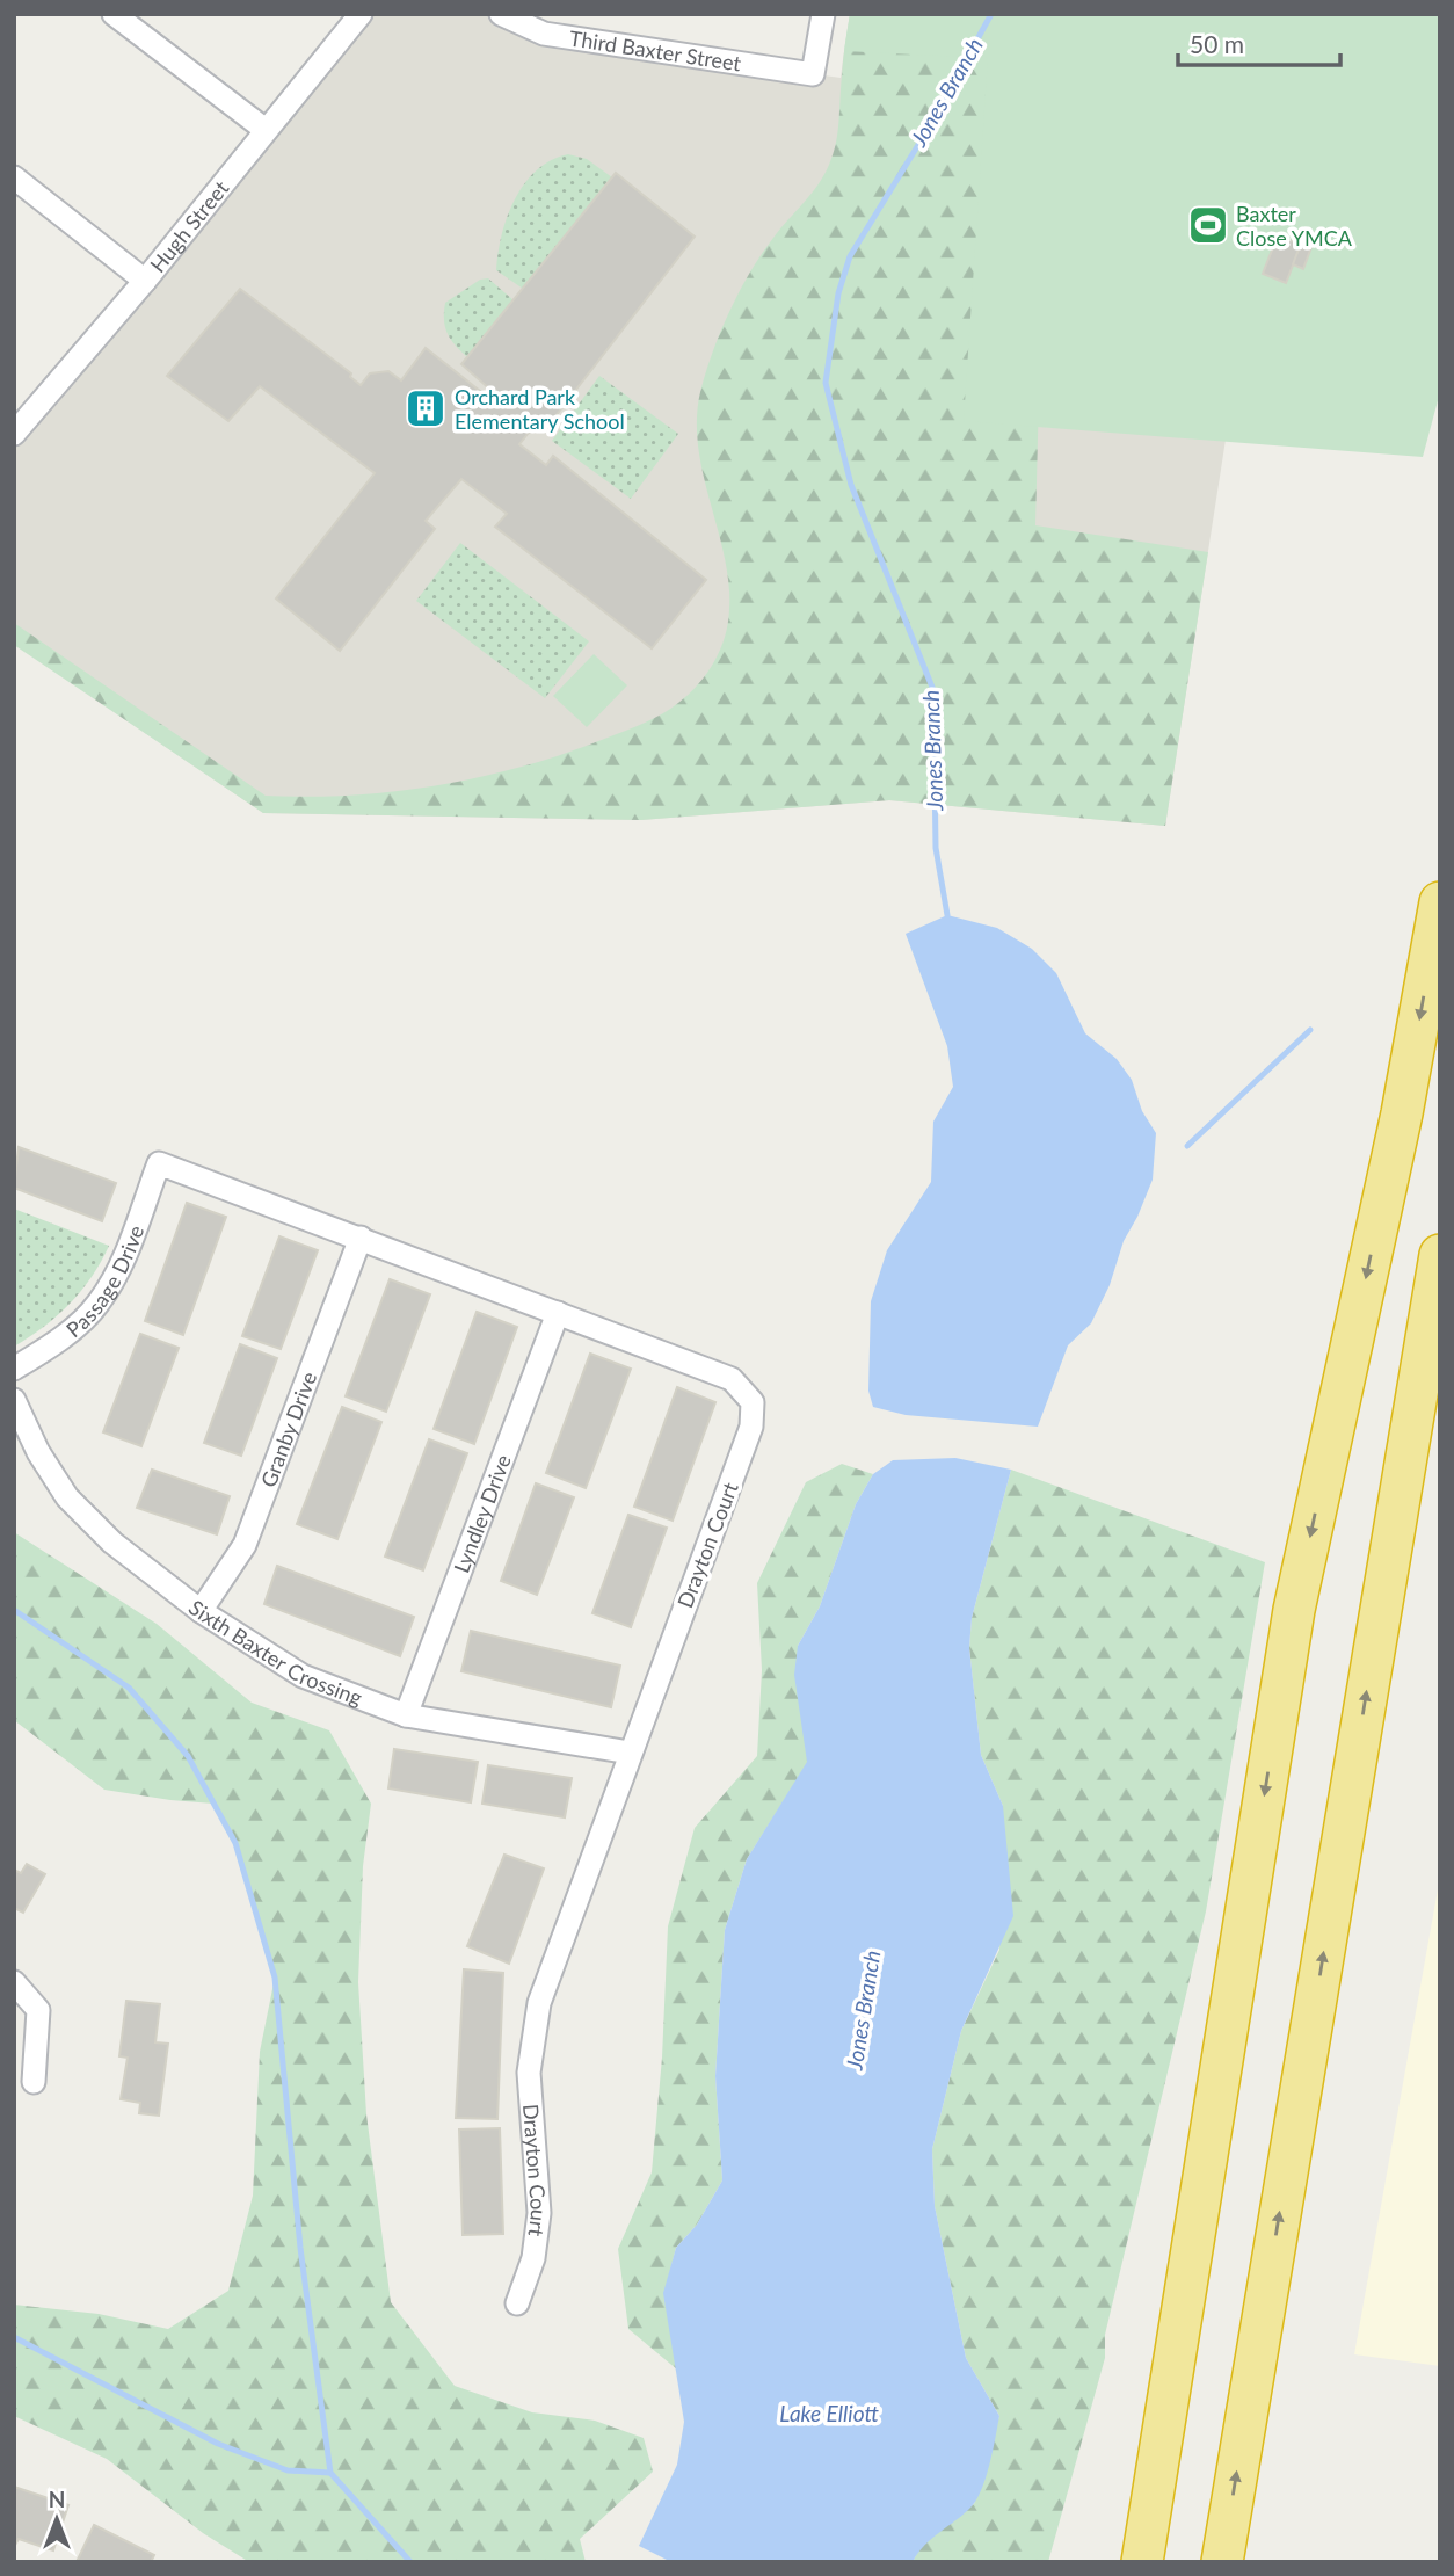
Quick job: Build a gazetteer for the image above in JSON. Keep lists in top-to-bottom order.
{
  "streets": {
    "street": [
      "Third Baxter Street",
      "Hugh Street",
      "Passage Drive",
      "Granby Drive",
      "Lyndley Drive",
      "Drayton Court",
      "Sixth Baxter Crossing"
    ]
  },
  "crossings": [
    ["Passage Drive", "Drayton Court"],
    ["Granby Drive", "Drayton Court"],
    ["Granby Drive", "Sixth Baxter Crossing"],
    ["Lyndley Drive", "Drayton Court"],
    ["Lyndley Drive", "Sixth Baxter Crossing"],
    ["Drayton Court", "Sixth Baxter Crossing"]
  ],
  "water": ["Jones Branch", "Lake Elliott"],
  "places": {
    "sports": ["Baxter Close YMCA"],
    "building": ["Orchard Park Elementary School"]
  },
  "scale_bar": "50 m",
  "north": "top"
}
